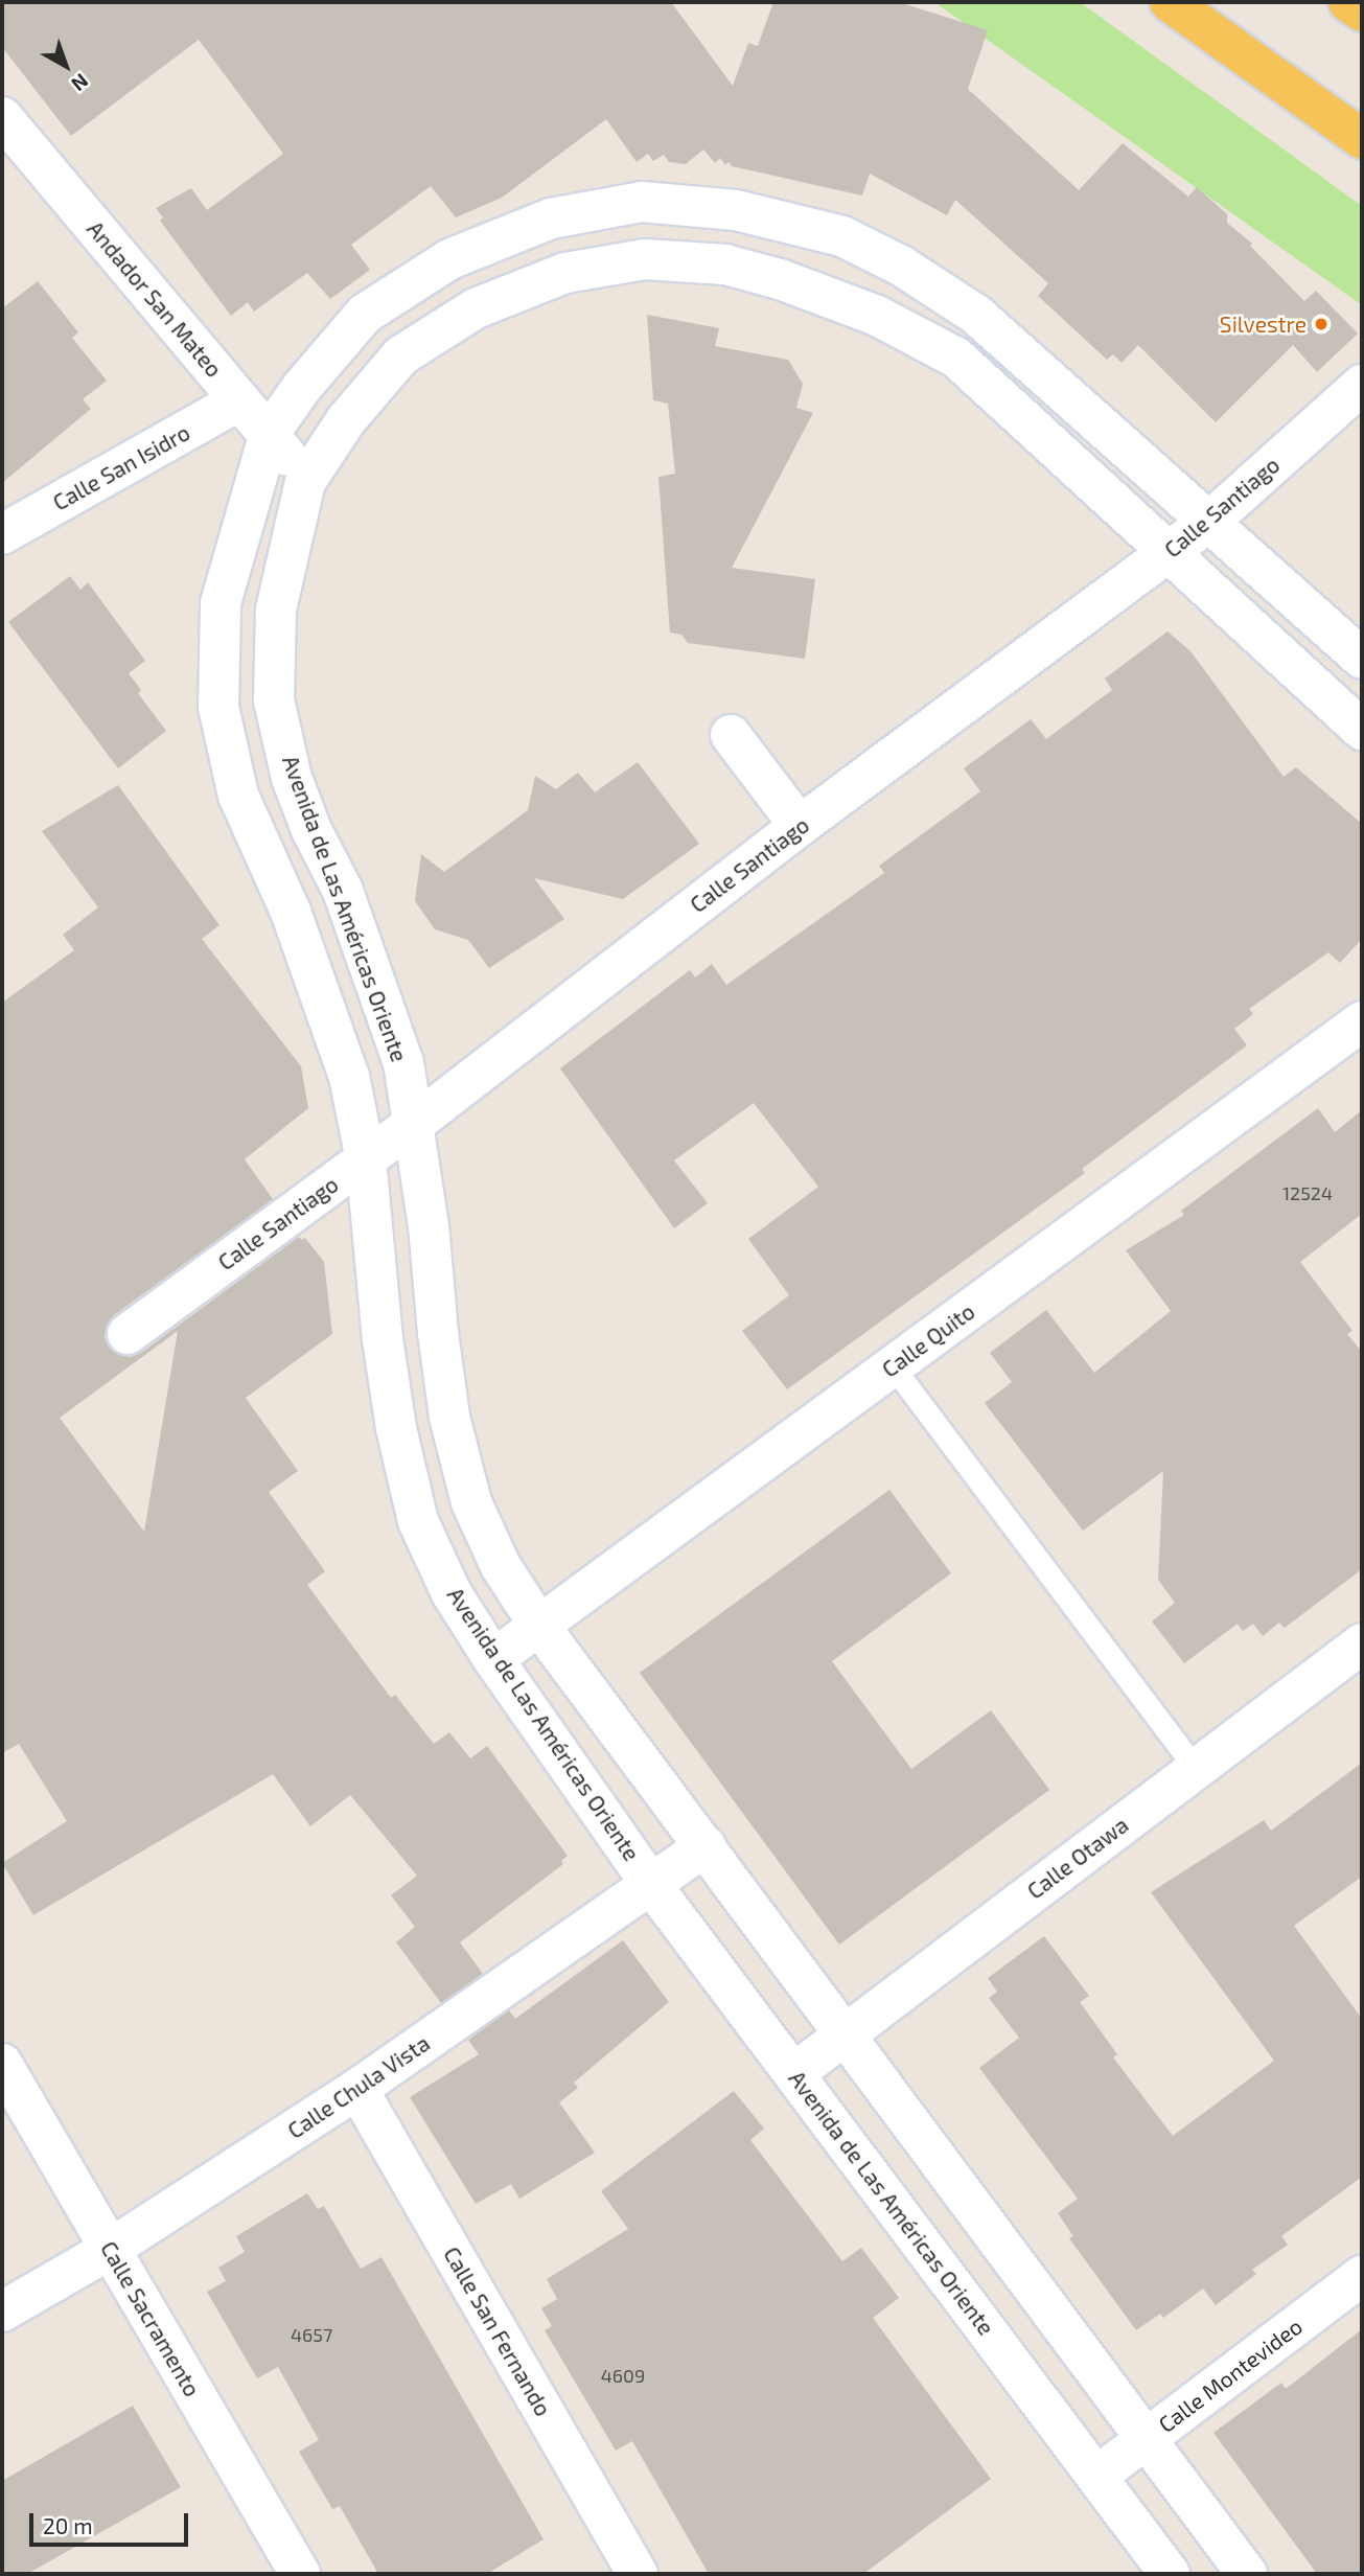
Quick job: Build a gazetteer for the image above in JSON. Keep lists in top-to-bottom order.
{
  "streets": {
    "street": [
      "Andador San Mateo",
      "Calle San Isidro",
      "Calle Santiago",
      "Avenida de Las Américas Oriente",
      "Calle Quito",
      "Calle Otawa",
      "Calle Chula Vista",
      "Calle Sacramento",
      "Calle San Fernando",
      "Calle Montevideo"
    ]
  },
  "crossings": [
    ["Andador San Mateo", "Calle San Isidro"],
    ["Andador San Mateo", "Avenida de Las Américas Oriente"],
    ["Calle Santiago", "Avenida de Las Américas Oriente"],
    ["Avenida de Las Américas Oriente", "Calle Quito"],
    ["Avenida de Las Américas Oriente", "Calle Otawa"],
    ["Avenida de Las Américas Oriente", "Calle Chula Vista"],
    ["Avenida de Las Américas Oriente", "Calle Montevideo"],
    ["Calle Chula Vista", "Calle Sacramento"],
    ["Calle Chula Vista", "Calle San Fernando"]
  ],
  "places": ["Silvestre"],
  "house_numbers": ["12524", "4657", "4609"],
  "scale_bar": "20 m",
  "north": "bottom right"
}
